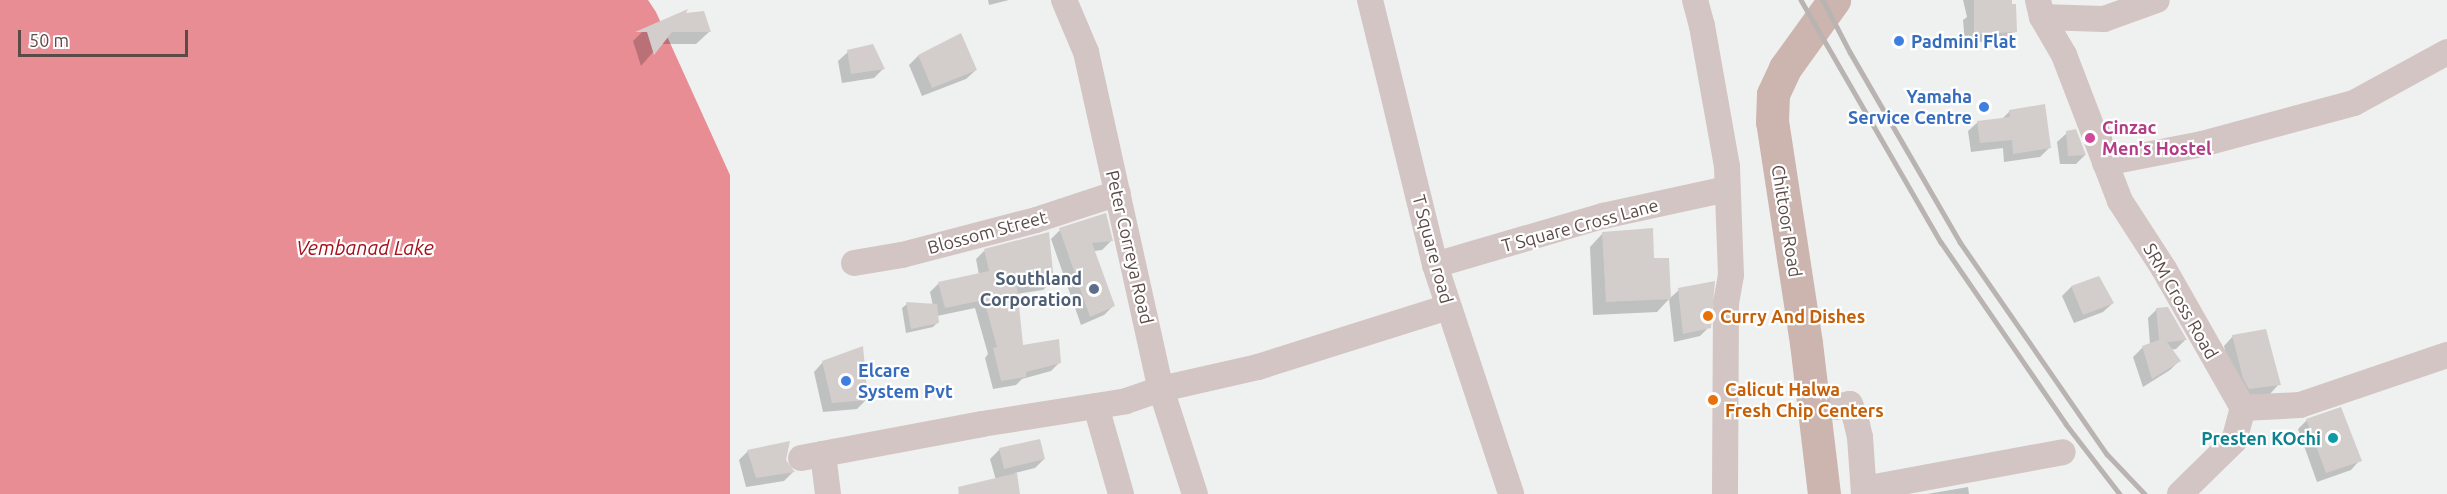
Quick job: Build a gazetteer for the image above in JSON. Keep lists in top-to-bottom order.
{
  "streets": {
    "main road": ["Chittoor Road"],
    "street": [
      "T Square Cross Lane",
      "Blossom Street",
      "Peter Correya Road",
      "T Square road",
      "SRM Cross Road"
    ]
  },
  "crossings": [
    ["T Square Cross Lane", "T Square road"],
    ["Blossom Street", "Peter Correya Road"]
  ],
  "water": ["Vembanad Lake"],
  "places": [
    "Padmini Flat",
    "Yamaha Service Centre",
    "Cinzac Men's Hostel",
    "Southland Corporation",
    "Curry And Dishes",
    "Elcare System Pvt",
    "Calicut Halwa Fresh Chip Centers",
    "Presten KOchi"
  ],
  "scale_bar": "50 m"
}
